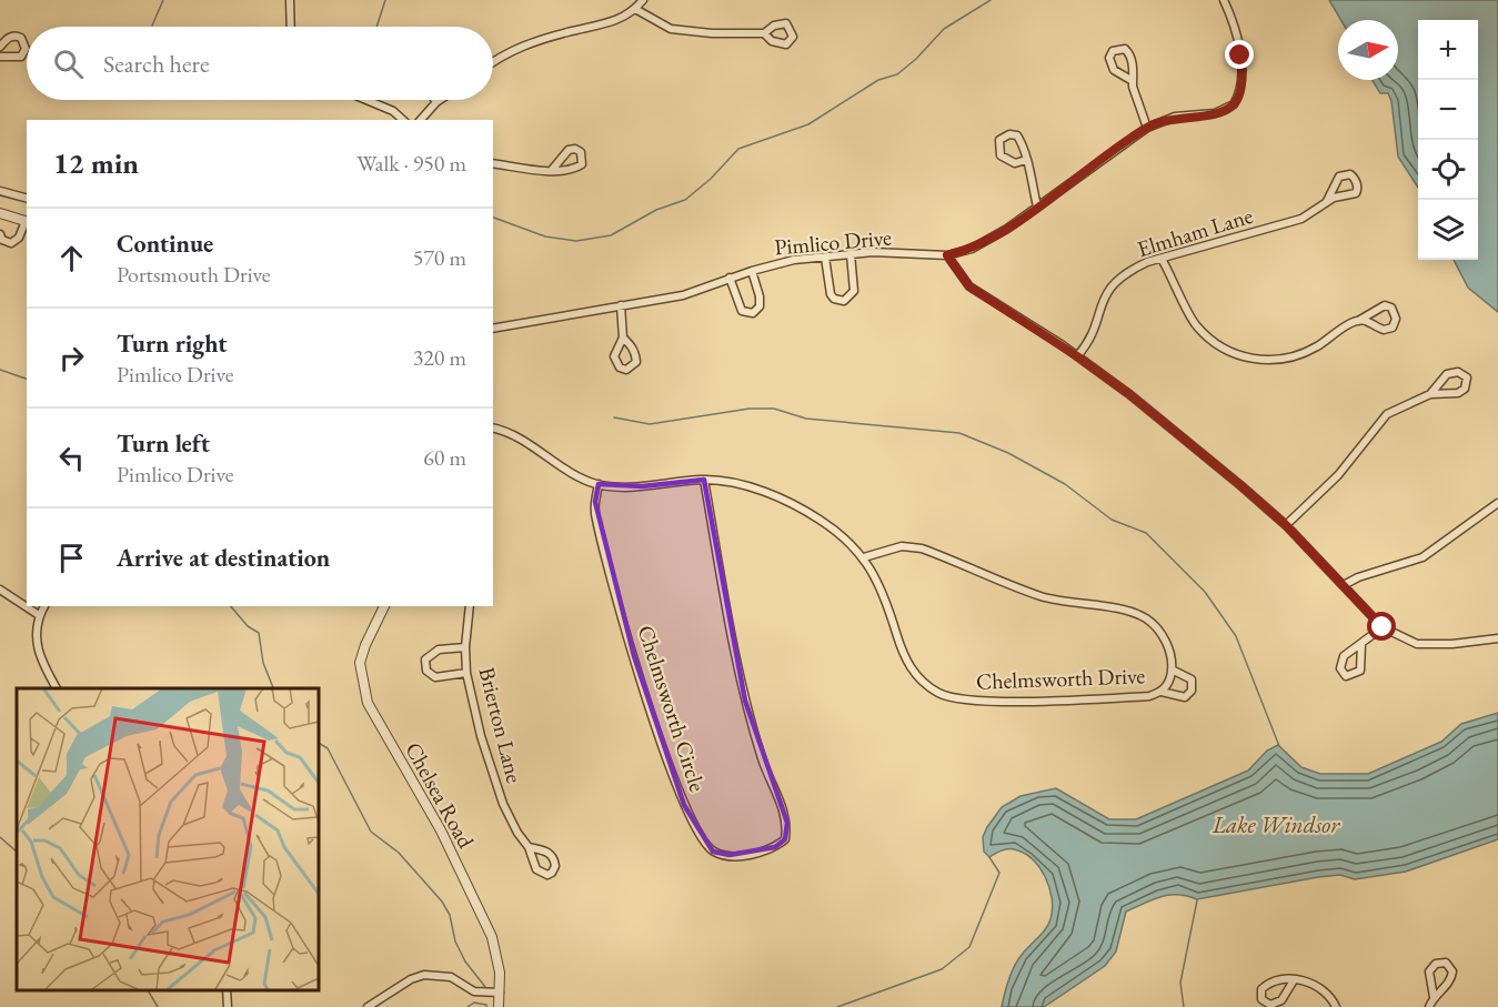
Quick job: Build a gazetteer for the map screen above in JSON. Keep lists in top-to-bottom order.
{
  "streets": {
    "street": [
      "Elmham Lane",
      "Pimlico Drive",
      "Chelmsworth Drive",
      "Chelmsworth Circle",
      "Brierton Lane",
      "Chelsea Road"
    ]
  },
  "crossings": [
    ["Chelmsworth Drive", "Chelmsworth Circle"]
  ],
  "water": ["Lake Windsor"],
  "north": "right",
  "page": {
    "map_buttons": ["+", "−"],
    "search": "Search here",
    "heading": ["12 min", "Walk · 950 m"],
    "list": [
      ["Continue", "Portsmouth Drive", "570 m"],
      ["Turn right", "Pimlico Drive", "320 m"],
      ["Turn left", "Pimlico Drive", "60 m"],
      "Arrive at destination"
    ]
  }
}
